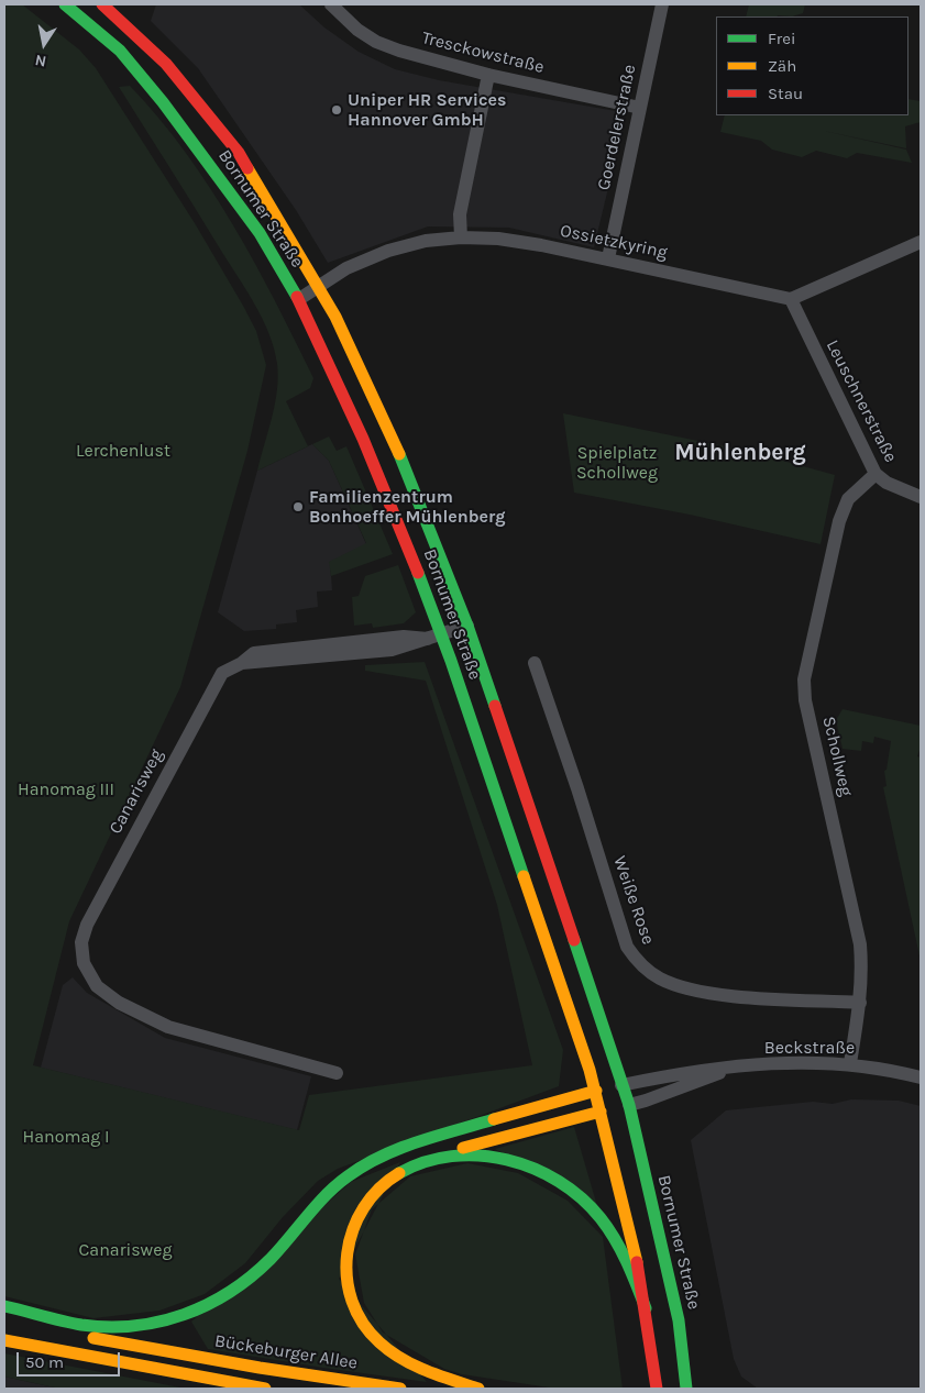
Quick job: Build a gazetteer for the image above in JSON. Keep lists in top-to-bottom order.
{
  "streets": {
    "main road": ["Bornumer Straße", "Bückeburger Allee"],
    "street": [
      "Tresckowstraße",
      "Goerdelerstraße",
      "Ossietzkyring",
      "Leuschnerstraße",
      "Schollweg",
      "Canarisweg",
      "Weiße Rose",
      "Beckstraße"
    ]
  },
  "crossings": [
    ["Tresckowstraße", "Goerdelerstraße"],
    ["Goerdelerstraße", "Ossietzkyring"],
    ["Bornumer Straße", "Ossietzkyring"],
    ["Bornumer Straße", "Canarisweg"],
    ["Bornumer Straße", "Beckstraße"],
    ["Ossietzkyring", "Leuschnerstraße"],
    ["Leuschnerstraße", "Schollweg"],
    ["Schollweg", "Weiße Rose"],
    ["Schollweg", "Beckstraße"]
  ],
  "districts": ["Mühlenberg"],
  "parks": [
    "Lerchenlust",
    "Spielplatz Schollweg",
    "Hanomag III",
    "Hanomag I",
    "Canarisweg"
  ],
  "places": ["Uniper HR Services Hannover GmbH", "Familienzentrum Bonhoeffer Mühlenberg"],
  "legend": ["Frei", "Zäh", "Stau"],
  "scale_bar": "50 m",
  "north": "bottom"
}
